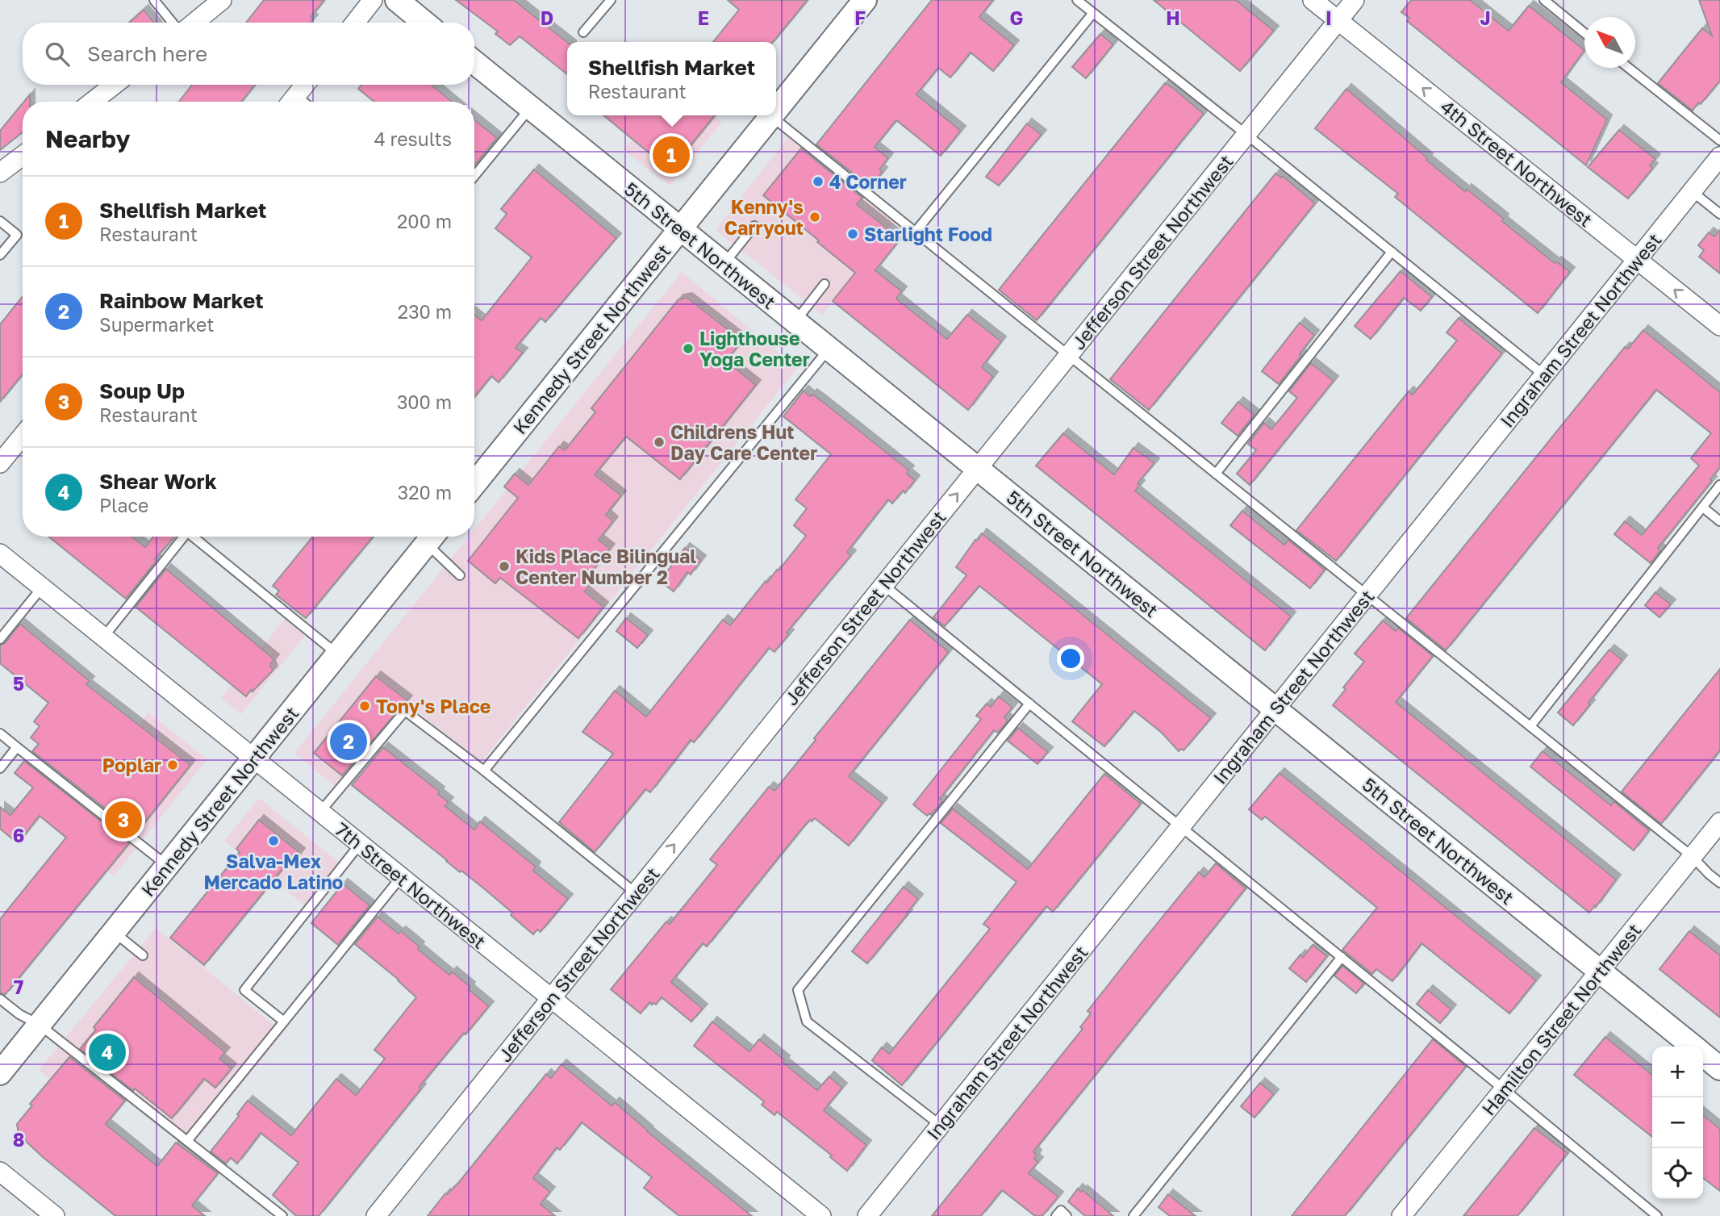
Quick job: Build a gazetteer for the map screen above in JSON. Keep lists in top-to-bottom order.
{
  "streets": {
    "street": [
      "4th Street Northwest",
      "5th Street Northwest",
      "Jefferson Street Northwest",
      "Ingraham Street Northwest",
      "Kennedy Street Northwest",
      "7th Street Northwest",
      "Hamilton Street Northwest"
    ]
  },
  "crossings": [
    ["4th Street Northwest", "Jefferson Street Northwest"],
    ["4th Street Northwest", "Ingraham Street Northwest"],
    ["5th Street Northwest", "Jefferson Street Northwest"],
    ["5th Street Northwest", "Ingraham Street Northwest"],
    ["5th Street Northwest", "Kennedy Street Northwest"],
    ["5th Street Northwest", "Hamilton Street Northwest"],
    ["Jefferson Street Northwest", "7th Street Northwest"],
    ["Kennedy Street Northwest", "7th Street Northwest"]
  ],
  "one_way": ["4th Street Northwest"],
  "places": [
    "4 Corner",
    "Kenny's Carryout",
    "Starlight Food",
    "Lighthouse Yoga Center",
    "Childrens Hut Day Care Center",
    "Kids Place Bilingual Center Number 2",
    "Tony's Place",
    "Poplar",
    "Salva-Mex Mercado Latino"
  ],
  "north": "top left",
  "page": {
    "search": "Search here",
    "popup": ["Shellfish Market", "Restaurant"],
    "heading": ["Nearby", "4 results"],
    "pins": [
      "1",
      "2",
      "3",
      "4"
    ],
    "list": [
      {
        "mark": "1",
        "name": "Shellfish Market",
        "note": "Restaurant",
        "value": "200 m"
      },
      {
        "mark": "2",
        "name": "Rainbow Market",
        "note": "Supermarket",
        "value": "230 m"
      },
      {
        "mark": "3",
        "name": "Soup Up",
        "note": "Restaurant",
        "value": "300 m"
      },
      {
        "mark": "4",
        "name": "Shear Work",
        "note": "Place",
        "value": "320 m"
      }
    ],
    "map_buttons": ["+", "−"]
  },
  "grid": {
    "columns": [
      "D",
      "E",
      "F",
      "G",
      "H",
      "I",
      "J"
    ],
    "rows": [
      "5",
      "6",
      "7",
      "8"
    ]
  }
}
